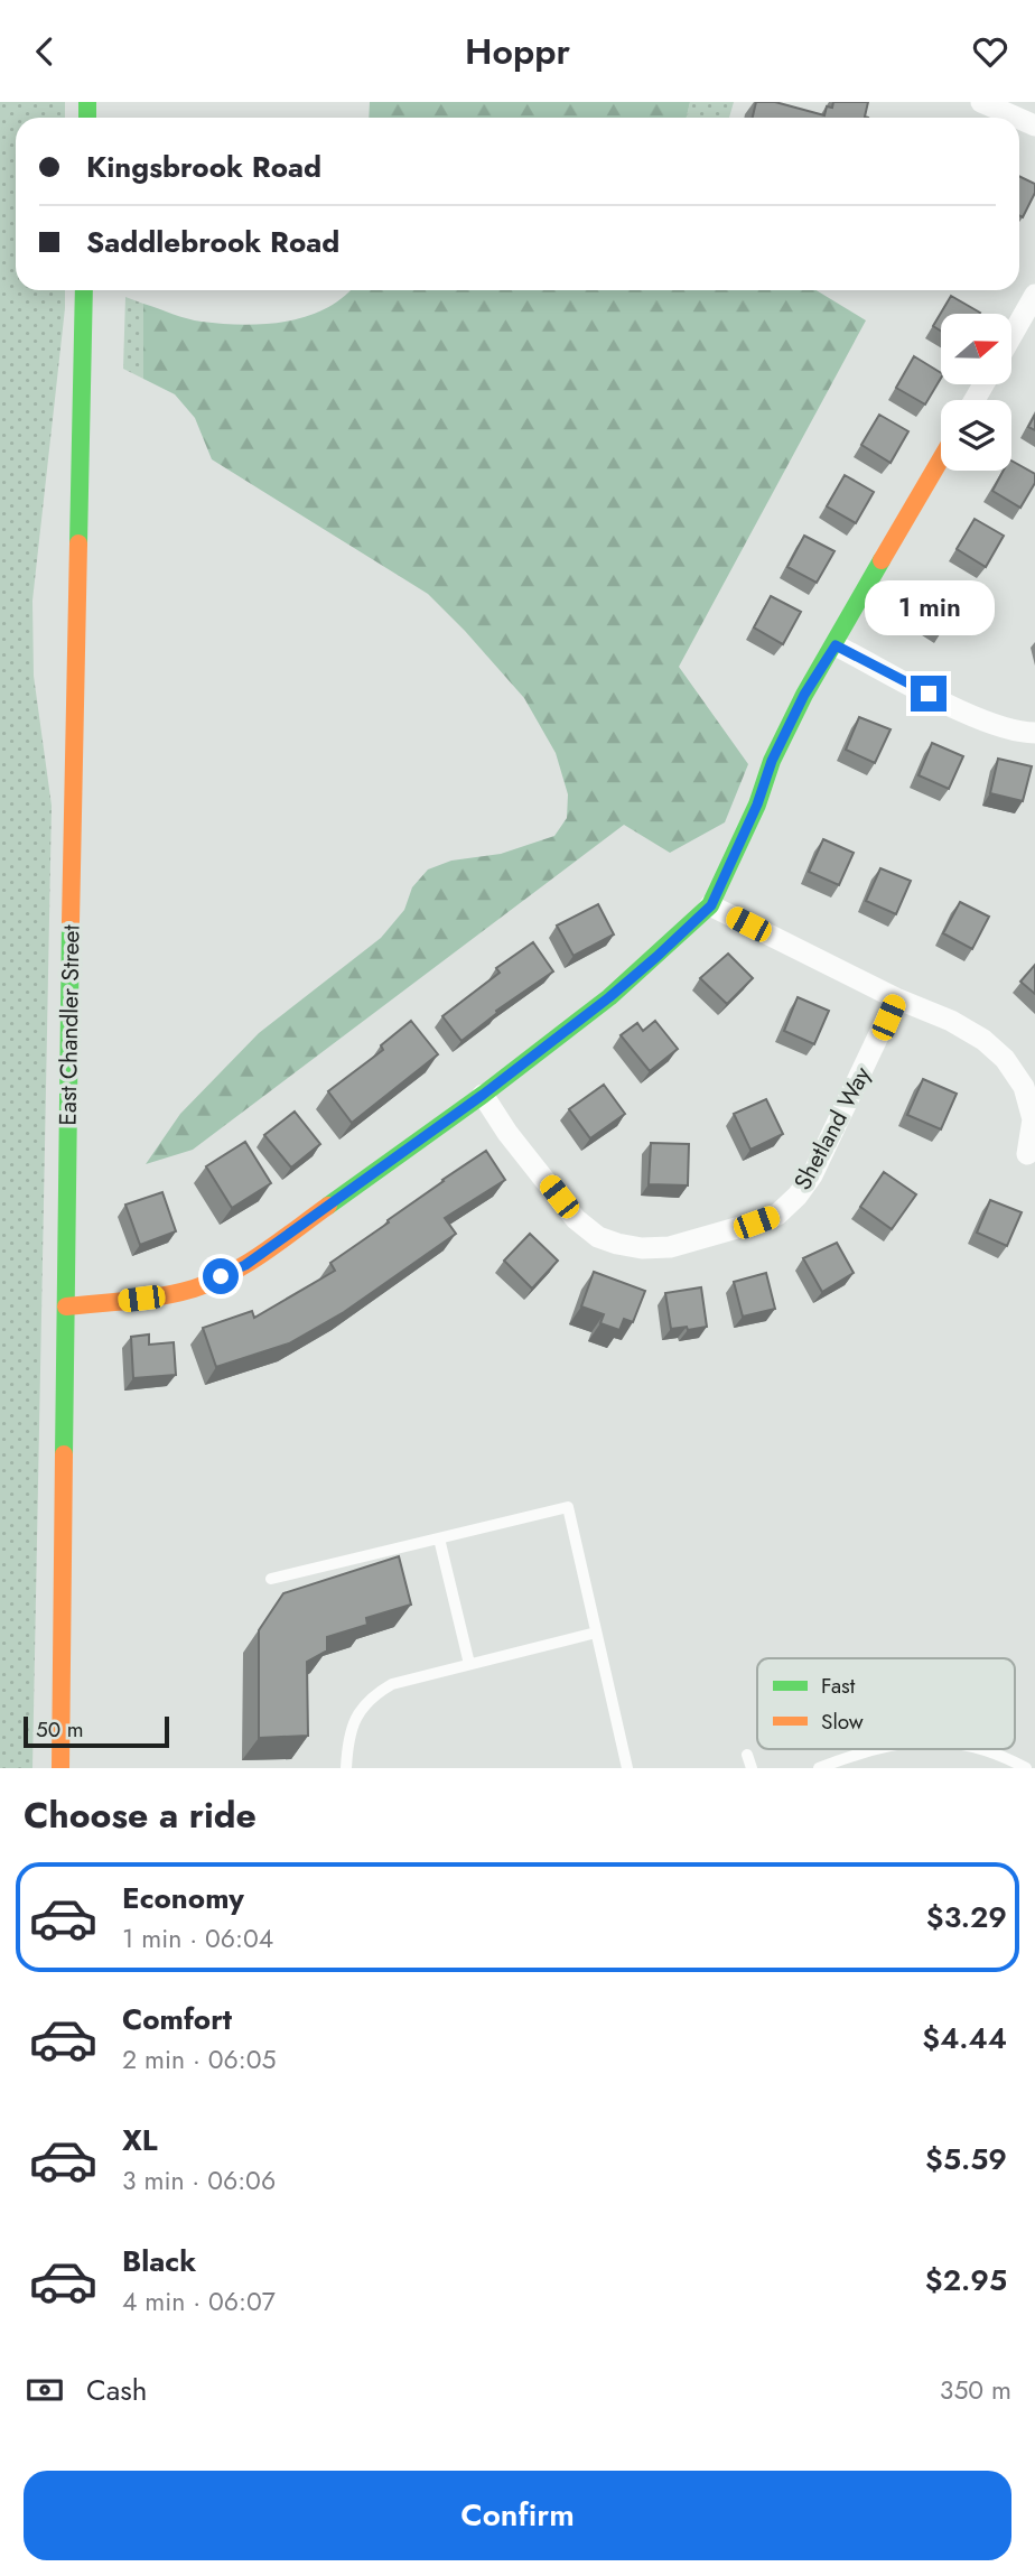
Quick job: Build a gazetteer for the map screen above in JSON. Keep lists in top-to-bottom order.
{
  "streets": {
    "street": ["East Chandler Street", "Shetland Way"]
  },
  "legend": ["Fast", "Slow"],
  "scale_bar": "50 m",
  "north": "right",
  "page": {
    "header": "Hoppr",
    "banner": ["Kingsbrook Road", "Saddlebrook Road"],
    "bubble": "1 min",
    "scale": "50 m",
    "heading": "Choose a ride",
    "list": [
      {
        "name": "Economy",
        "note": "1 min · 06:04",
        "value": "$3.29"
      },
      {
        "name": "Comfort",
        "note": "2 min · 06:05",
        "value": "$4.44"
      },
      {
        "name": "XL",
        "note": "3 min · 06:06",
        "value": "$5.59"
      },
      {
        "name": "Black",
        "note": "4 min · 06:07",
        "value": "$2.95"
      }
    ],
    "pay": ["Cash", "350 m"],
    "buttons": "Confirm"
  }
}
